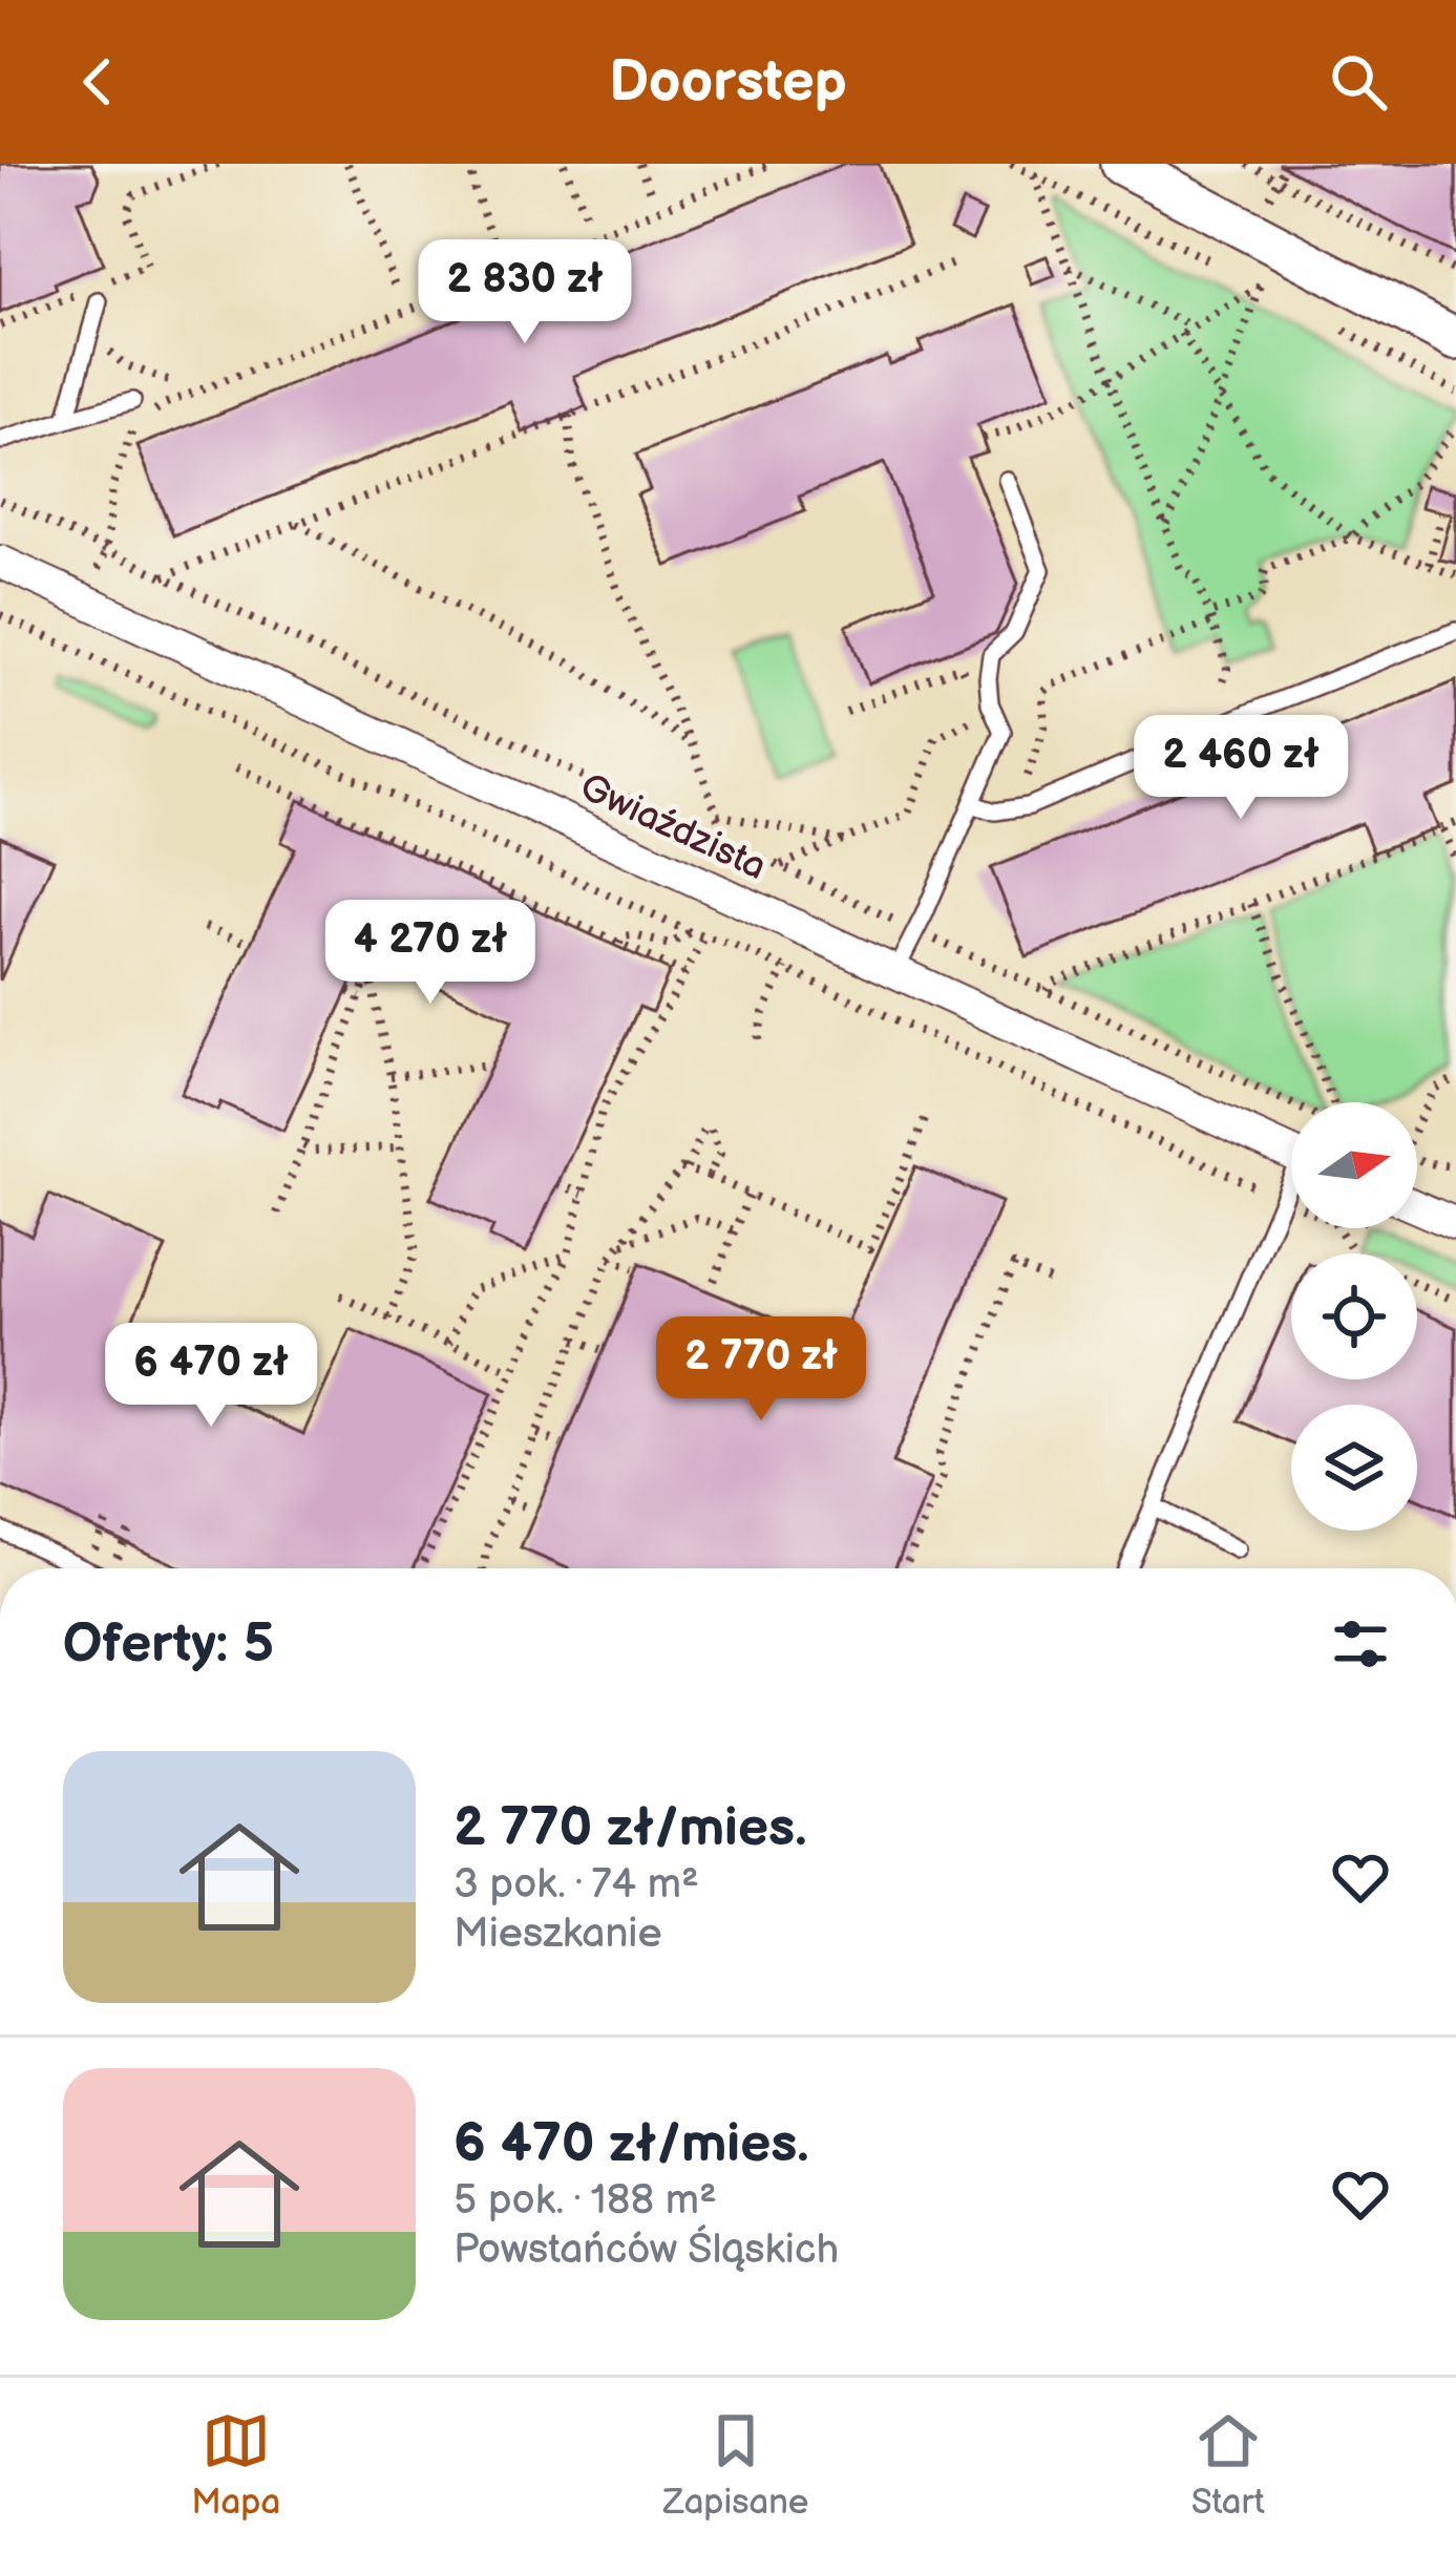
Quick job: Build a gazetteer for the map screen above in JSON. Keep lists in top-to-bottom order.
{
  "streets": {
    "street": ["Gwiaździsta"]
  },
  "north": "right",
  "page": {
    "header": "Doorstep",
    "price": [
      "2 830 zł",
      "2 460 zł",
      "4 270 zł",
      "2 770 zł",
      "6 470 zł"
    ],
    "heading": "Oferty: 5",
    "list": [
      {
        "name": "2 770 zł/mies.",
        "note": "3 pok. · 74 m² · Mieszkanie"
      },
      {
        "name": "6 470 zł/mies.",
        "note": "5 pok. · 188 m² · Powstańców Śląskich"
      }
    ],
    "tabs": ["Mapa", "Zapisane", "Start"]
  }
}
